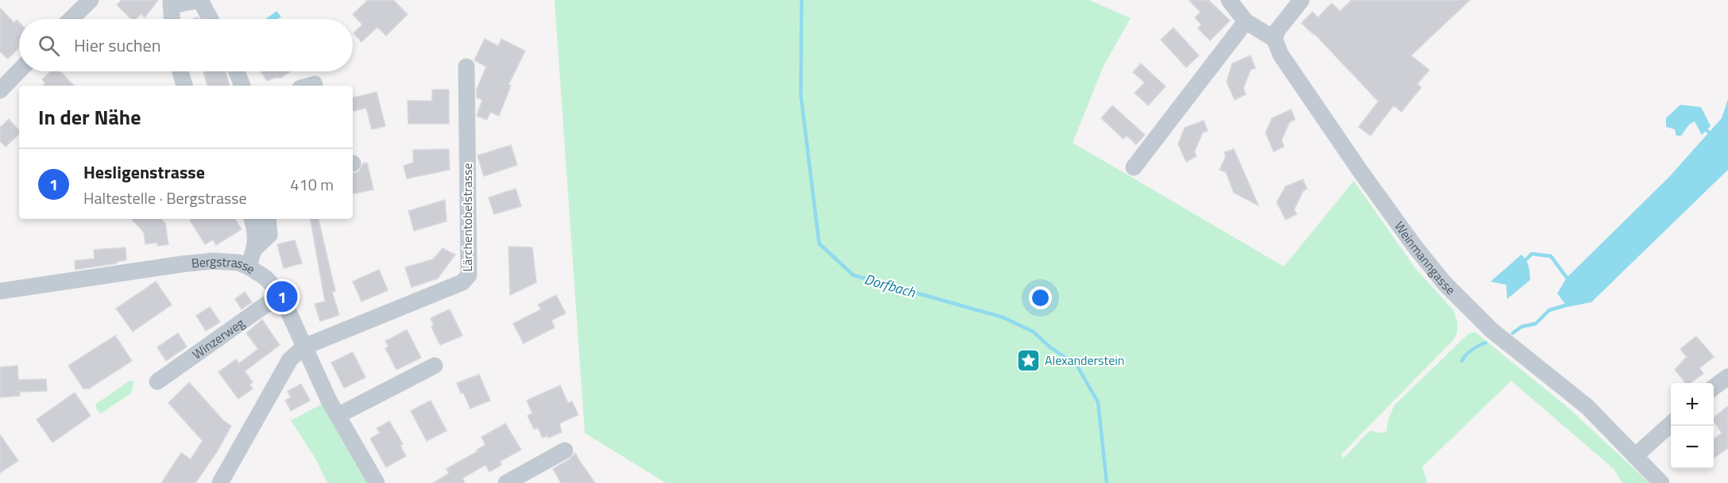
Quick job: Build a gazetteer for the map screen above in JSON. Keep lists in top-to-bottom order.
{
  "streets": {
    "street": [
      "Lärchentobelstrasse",
      "Weinmanngasse",
      "Bergstrasse",
      "Winzerweg"
    ]
  },
  "crossings": [
    ["Lärchentobelstrasse", "Bergstrasse"],
    ["Bergstrasse", "Winzerweg"]
  ],
  "water": ["Dorfbach"],
  "places": {
    "place": ["Alexanderstein"]
  },
  "page": {
    "search": "Hier suchen",
    "heading": "In der Nähe",
    "list": [
      {
        "mark": "1",
        "name": "Hesligenstrasse",
        "note": "Haltestelle · Bergstrasse",
        "value": "410 m"
      }
    ],
    "pins": "1",
    "map_buttons": ["+", "−"]
  }
}
